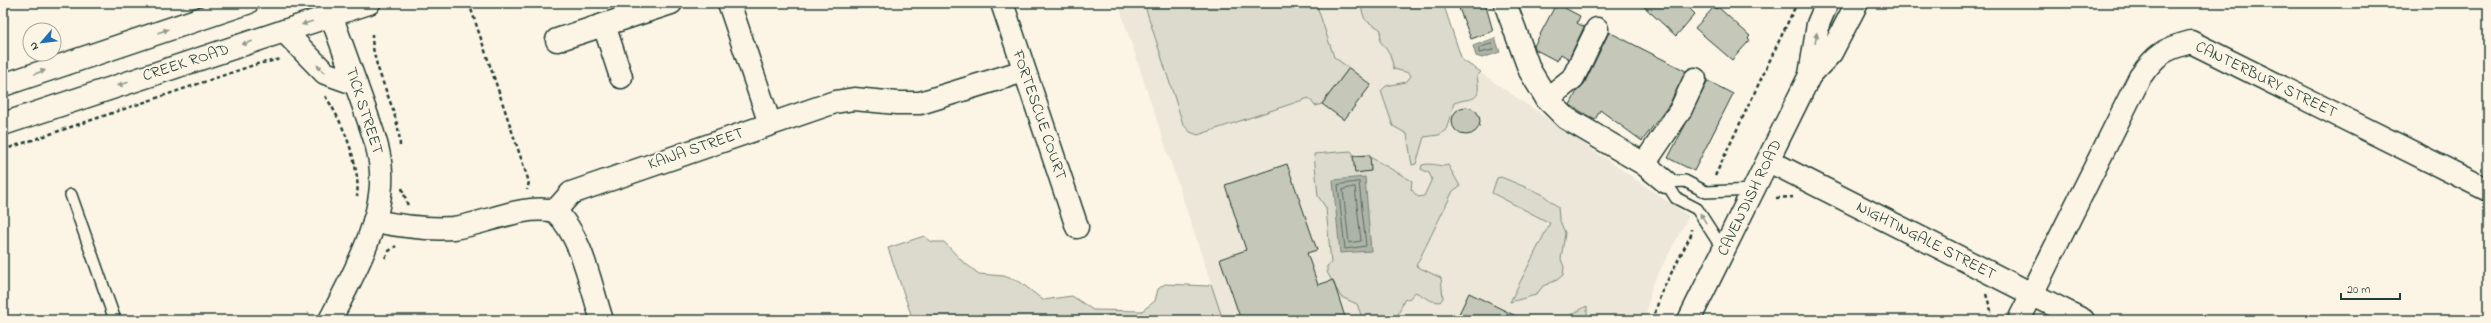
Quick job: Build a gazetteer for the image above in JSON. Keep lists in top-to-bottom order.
{
  "streets": {
    "street": [
      "CREEK ROAD",
      "CANTERBURY STREET",
      "TICK STREET",
      "FORTESCUE COURT",
      "KAIJA STREET",
      "CAVENDISH ROAD",
      "NIGHTINGALE STREET"
    ]
  },
  "crossings": [
    ["CREEK ROAD", "TICK STREET"],
    ["CANTERBURY STREET", "NIGHTINGALE STREET"],
    ["FORTESCUE COURT", "KAIJA STREET"],
    ["CAVENDISH ROAD", "NIGHTINGALE STREET"]
  ],
  "scale_bar": "20 m",
  "north": "bottom left"
}
